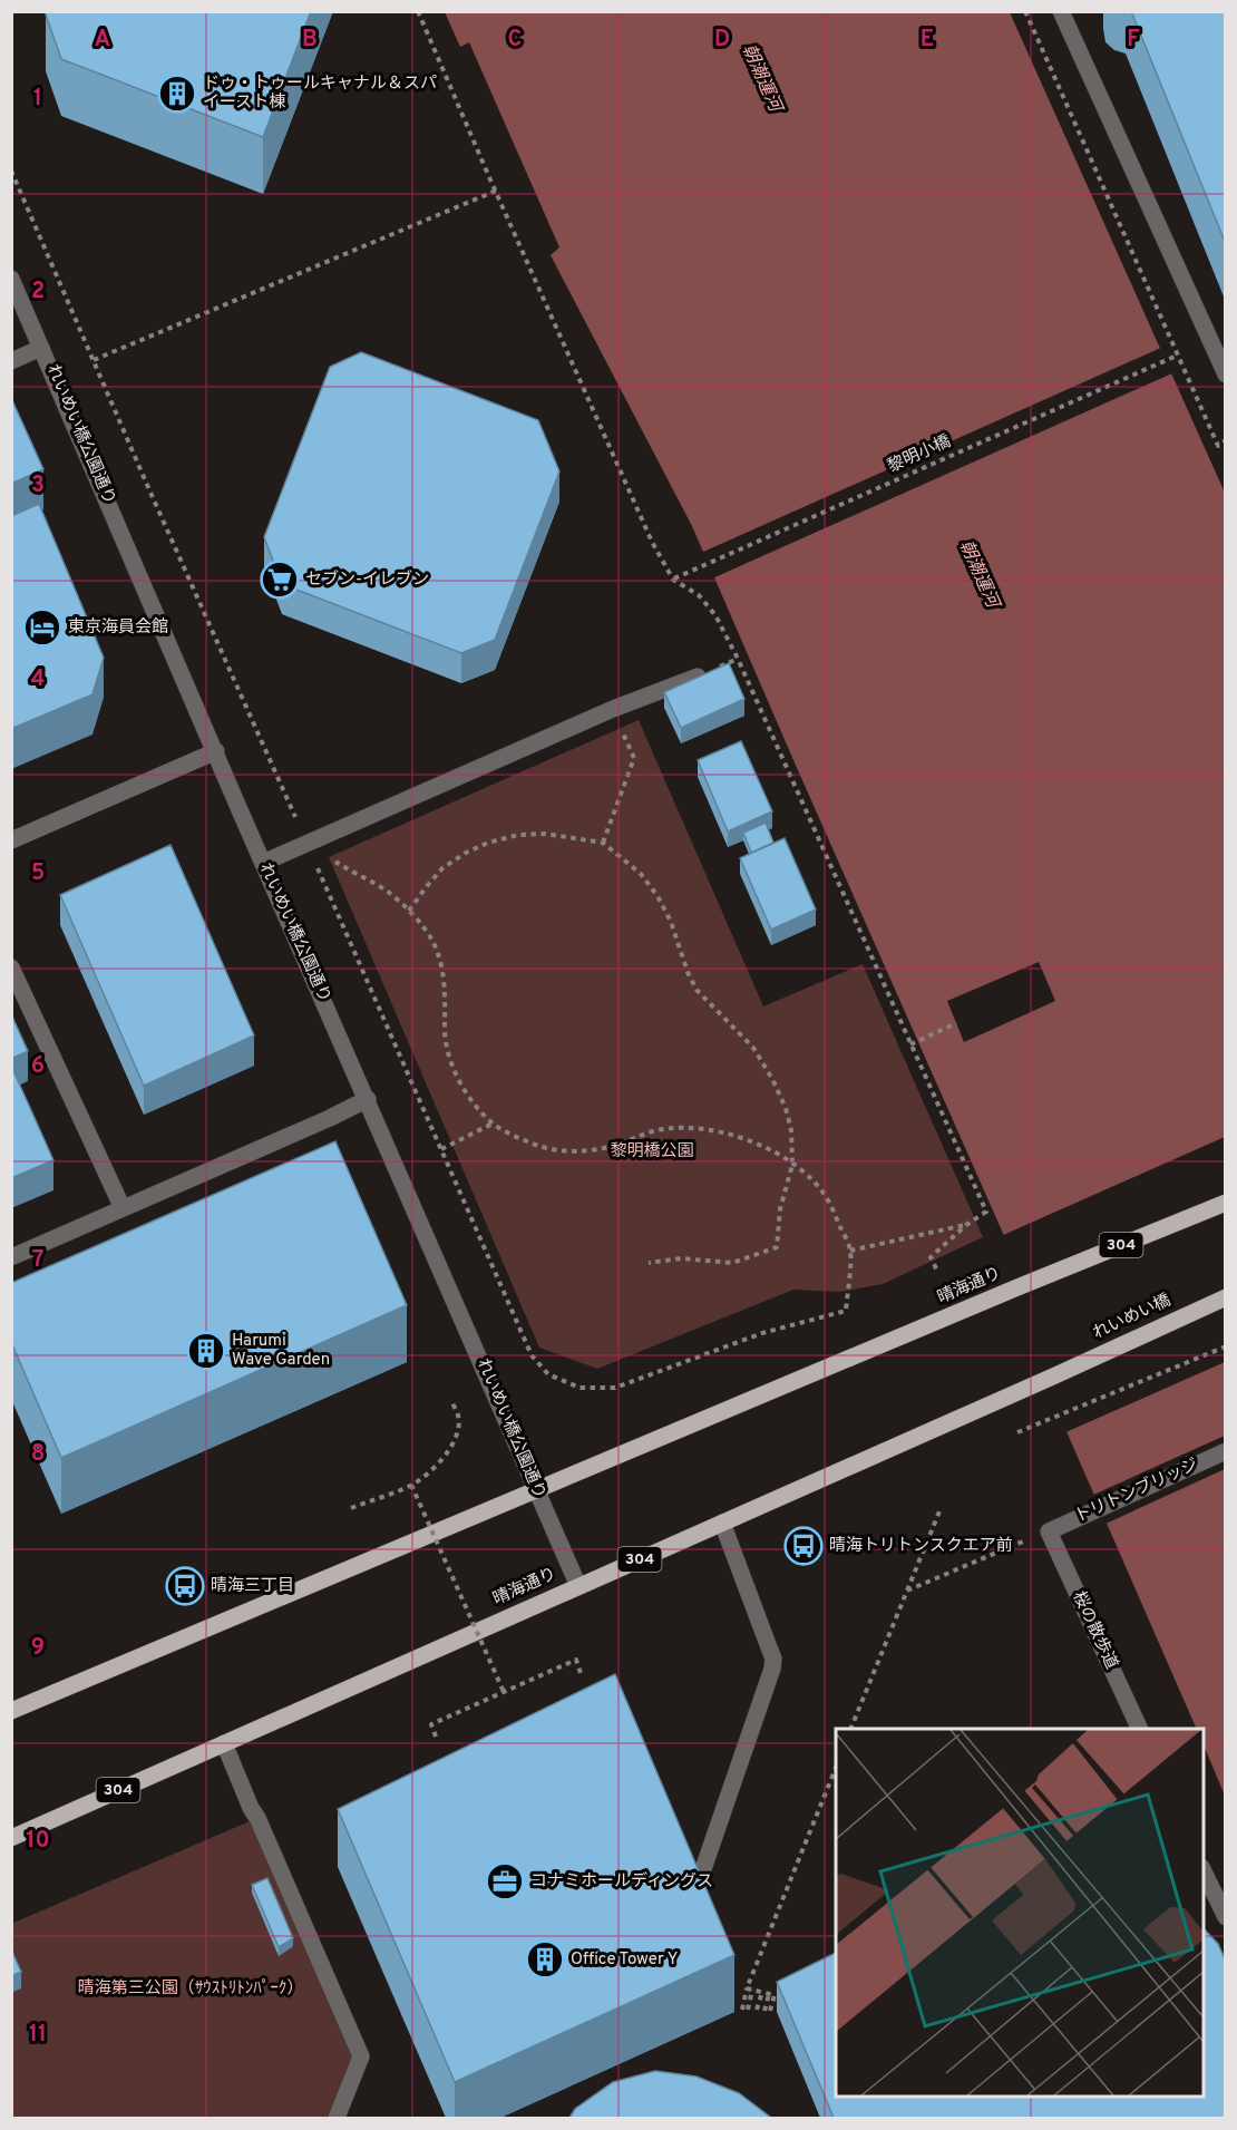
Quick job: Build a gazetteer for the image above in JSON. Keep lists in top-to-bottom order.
{
  "streets": {
    "main road": ["304", "晴海通り", "れいめい橋"],
    "street": ["れいめい橋公園通り", "トリトンブリッジ", "桜の散歩道"],
    "path": ["黎明小橋"]
  },
  "crossings": [
    ["れいめい橋公園通り", "晴海通り"],
    ["晴海通り", "れいめい橋"],
    ["トリトンブリッジ", "桜の散歩道"]
  ],
  "water": ["朝潮運河"],
  "parks": ["黎明橋公園", "晴海第三公園（ｻｳｽﾄﾘﾄﾝﾊﾟｰｸ）"],
  "places": {
    "building": ["ドゥ・トゥールキャナル＆スパ イースト棟", "Harumi Wave Garden", "Office Tower Y"],
    "supermarket": ["セブン-イレブン"],
    "hotel": ["東京海員会館"],
    "bus stop": ["晴海トリトンスクエア前", "晴海三丁目"],
    "office": ["コナミホールディングス"]
  },
  "grid": {
    "columns": [
      "A",
      "B",
      "C",
      "D",
      "E",
      "F"
    ],
    "rows": [
      "1",
      "2",
      "3",
      "4",
      "5",
      "6",
      "7",
      "8",
      "9",
      "10",
      "11"
    ]
  }
}
